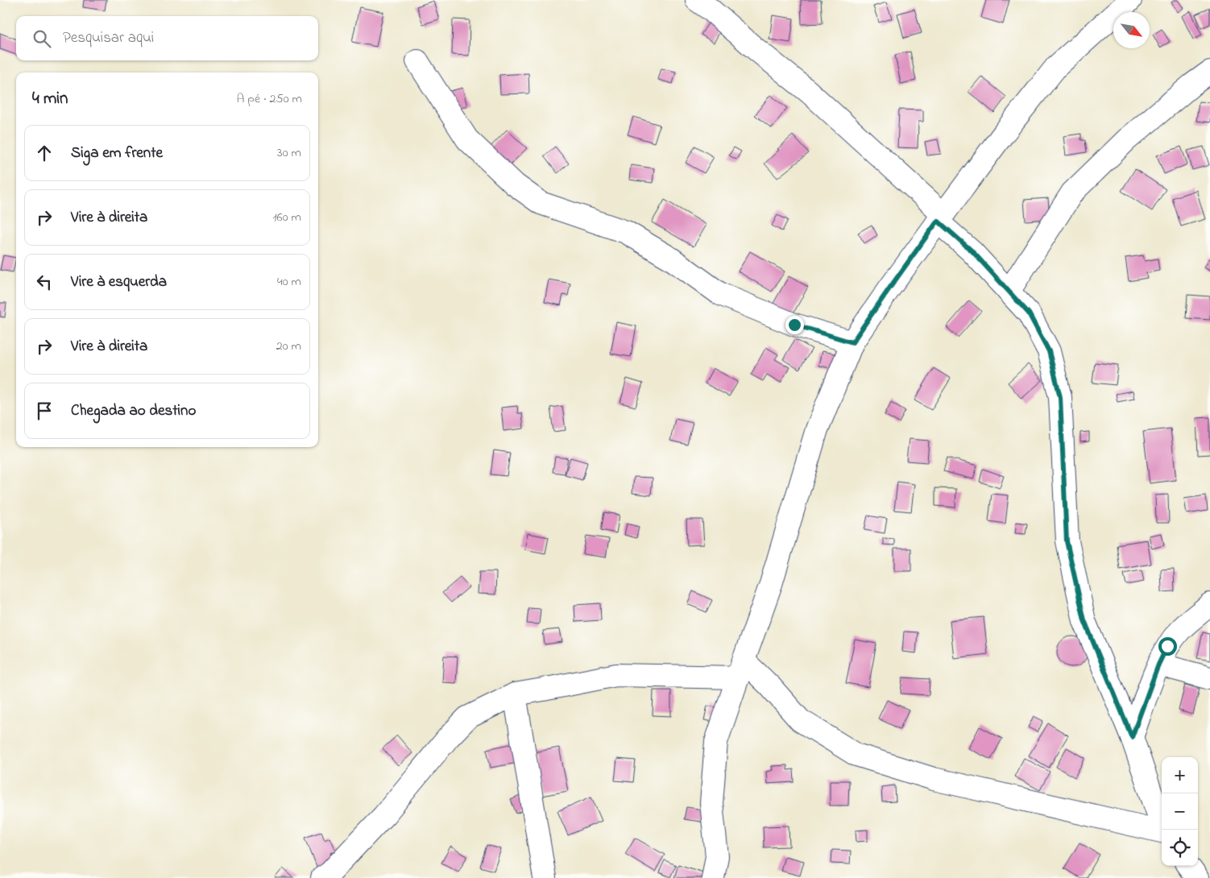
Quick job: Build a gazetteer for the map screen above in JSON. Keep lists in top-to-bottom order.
{
  "north": "bottom right",
  "page": {
    "search": "Pesquisar aqui",
    "heading": ["4 min", "A pé · 250 m"],
    "list": [
      ["Siga em frente", "30 m"],
      ["Vire à direita", "160 m"],
      ["Vire à esquerda", "40 m"],
      ["Vire à direita", "20 m"],
      "Chegada ao destino"
    ],
    "map_buttons": ["+", "−"]
  }
}
